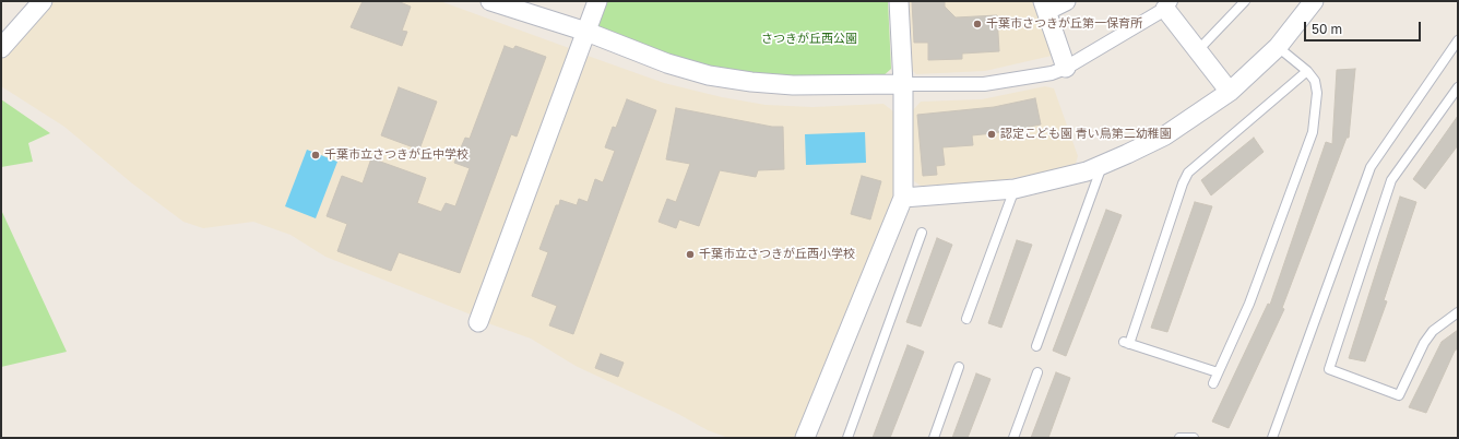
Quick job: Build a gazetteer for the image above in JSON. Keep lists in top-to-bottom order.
{
  "parks": ["さつきが丘西公園"],
  "places": [
    "千葉市さつきが丘第一保育所",
    "認定こども園 青い鳥第二幼稚園",
    "千葉市立さつきが丘中学校",
    "千葉市立さつきが丘西小学校"
  ],
  "scale_bar": "50 m"
}
